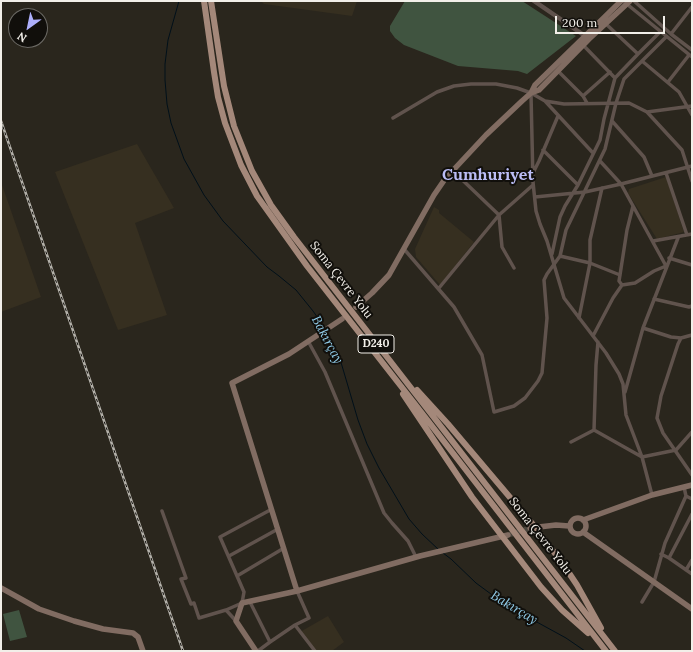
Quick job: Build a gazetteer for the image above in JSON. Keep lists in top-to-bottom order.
{
  "streets": {
    "highway": ["Soma Çevre Yolu", "D240"]
  },
  "districts": ["Cumhuriyet"],
  "water": ["Bakırçay"],
  "scale_bar": "200 m",
  "north": "bottom left"
}
